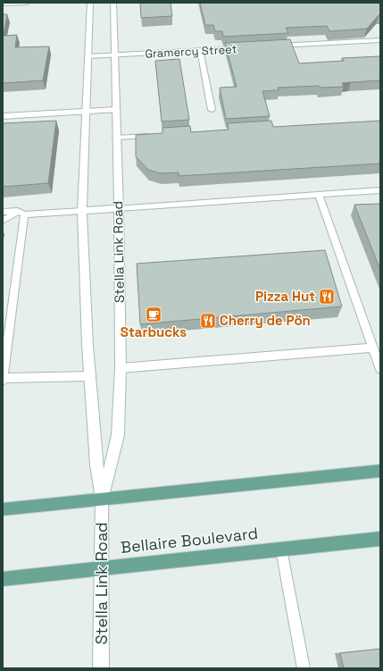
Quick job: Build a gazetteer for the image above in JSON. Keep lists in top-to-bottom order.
{
  "streets": {
    "main road": ["Gramercy Street", "Stella Link Road", "Bellaire Boulevard"]
  },
  "crossings": [
    ["Gramercy Street", "Stella Link Road"],
    ["Stella Link Road", "Bellaire Boulevard"]
  ],
  "places": {
    "restaurant": ["Pizza Hut", "Cherry de Pön"],
    "cafe": ["Starbucks"]
  }
}
